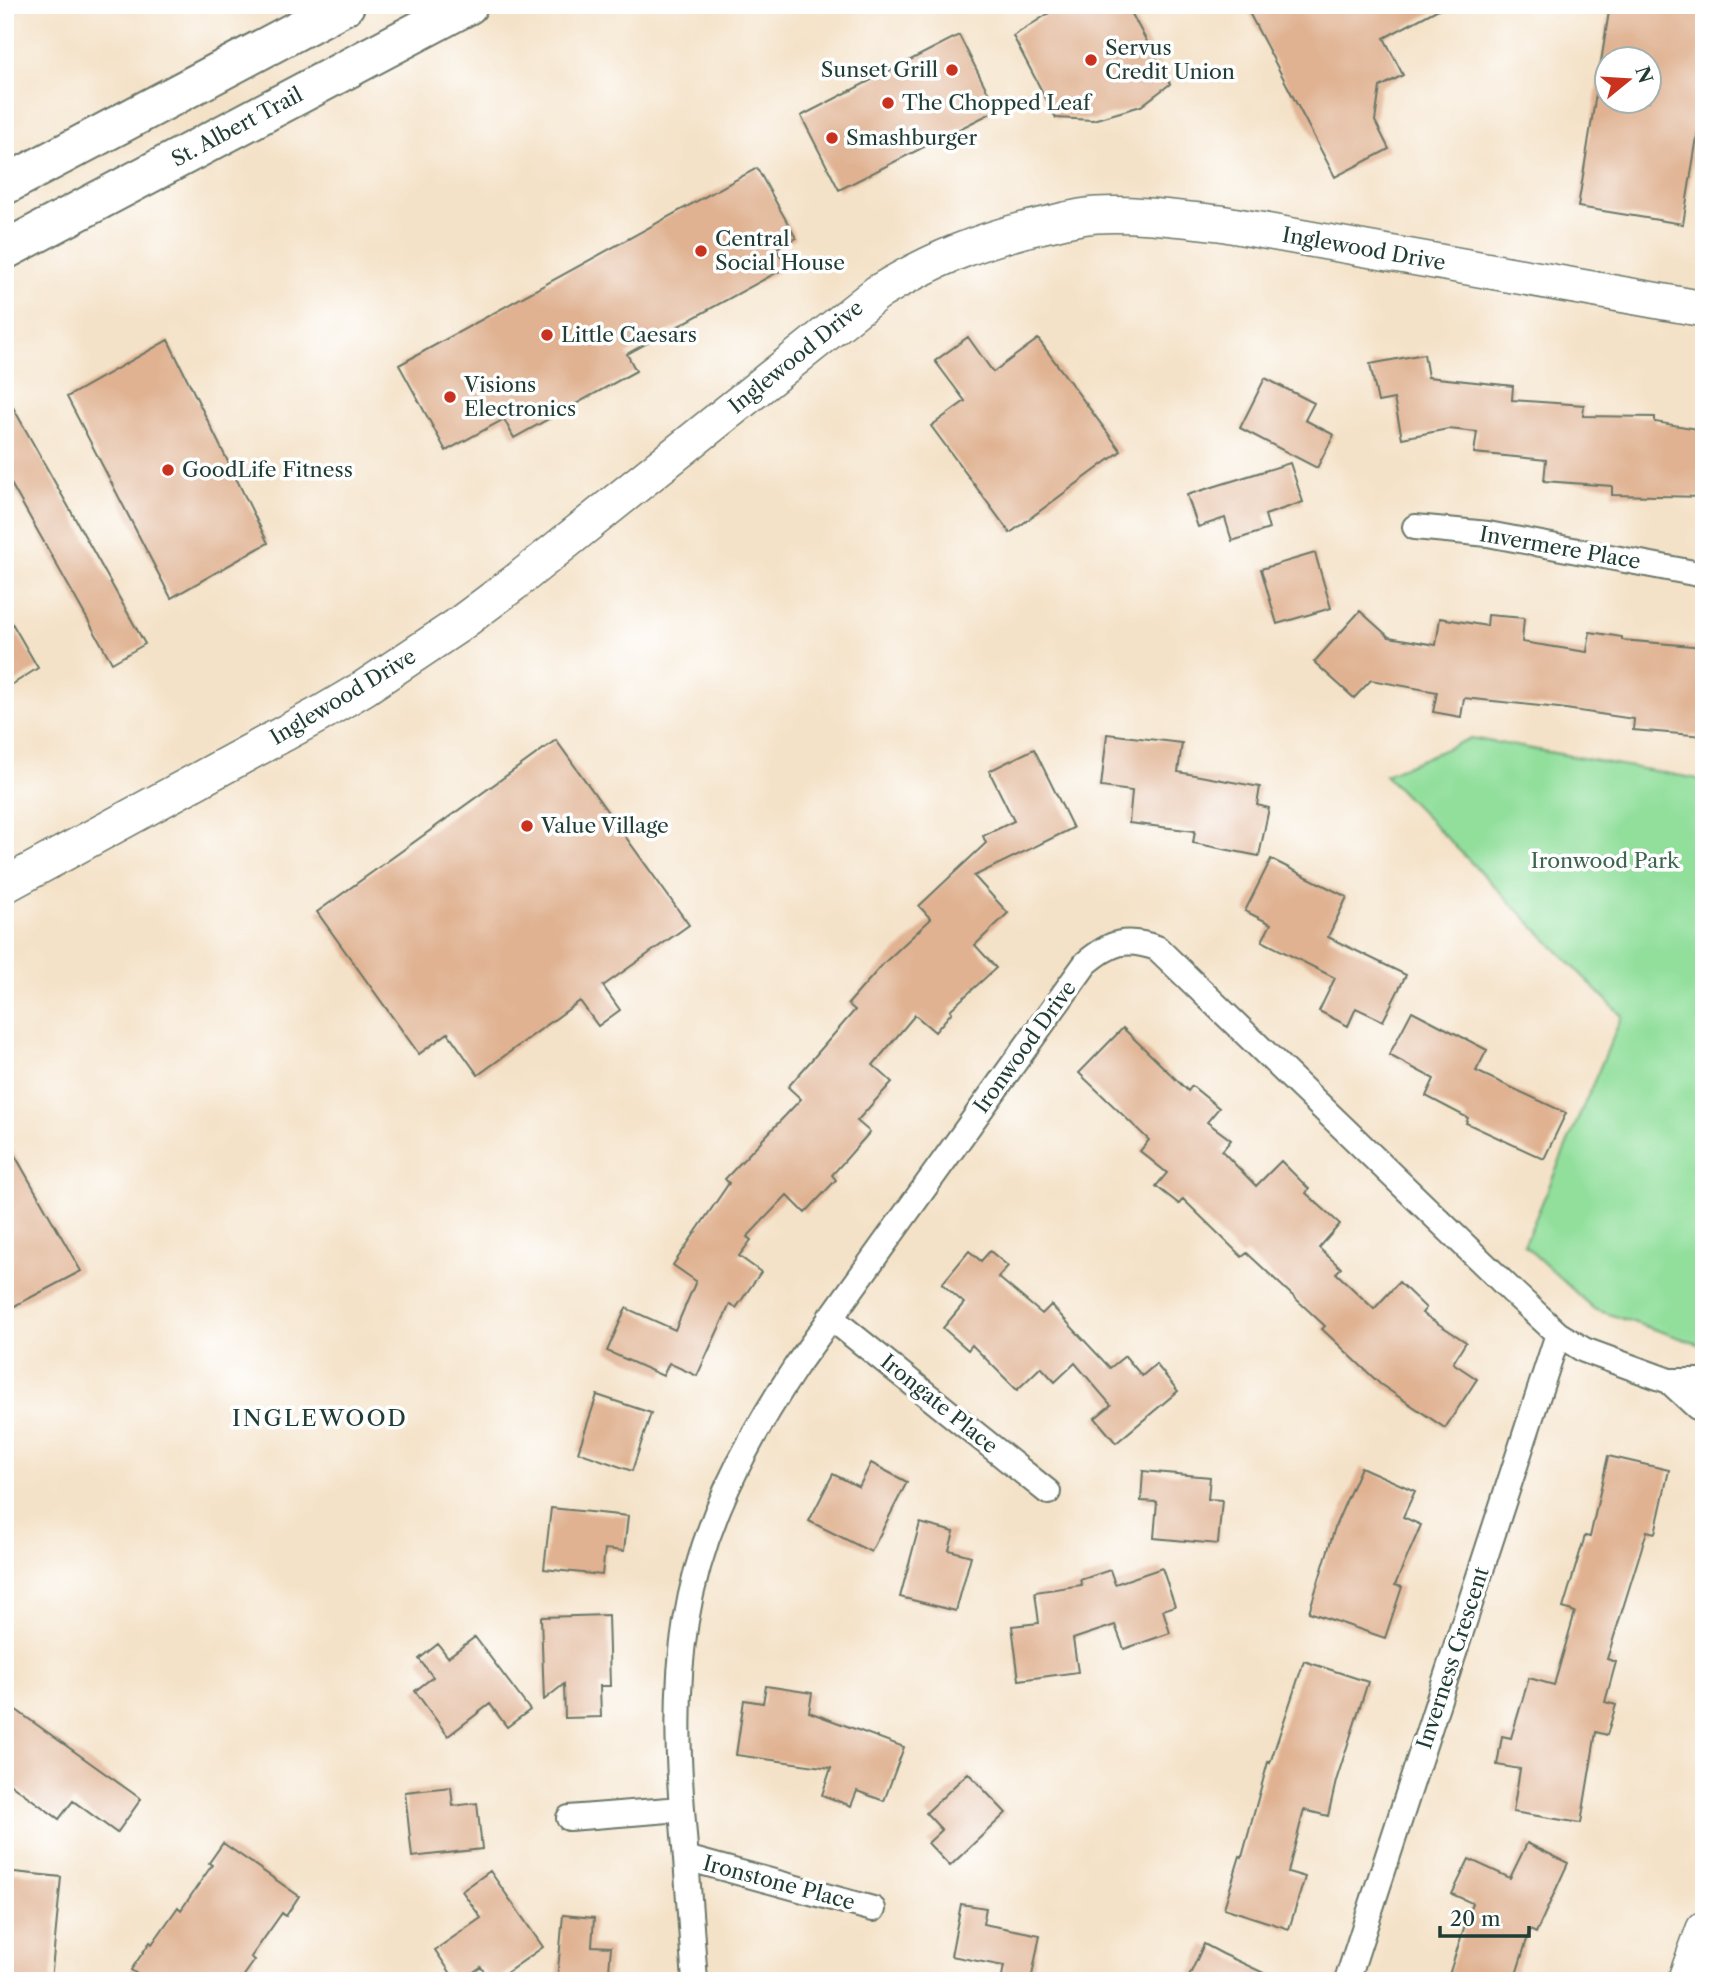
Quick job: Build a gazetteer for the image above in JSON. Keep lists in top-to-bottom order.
{
  "streets": {
    "main road": ["St. Albert Trail"],
    "street": [
      "Inglewood Drive",
      "Invermere Place",
      "Ironwood Drive",
      "Irongate Place",
      "Inverness Crescent",
      "Ironstone Place"
    ]
  },
  "crossings": [
    ["Ironwood Drive", "Irongate Place"],
    ["Ironwood Drive", "Inverness Crescent"],
    ["Ironwood Drive", "Ironstone Place"]
  ],
  "districts": ["INGLEWOOD"],
  "parks": ["Ironwood Park"],
  "places": [
    "Servus Credit Union",
    "Sunset Grill",
    "The Chopped Leaf",
    "Smashburger",
    "Central Social House",
    "Little Caesars",
    "Visions Electronics",
    "GoodLife Fitness",
    "Value Village"
  ],
  "scale_bar": "20 m",
  "north": "right"
}
